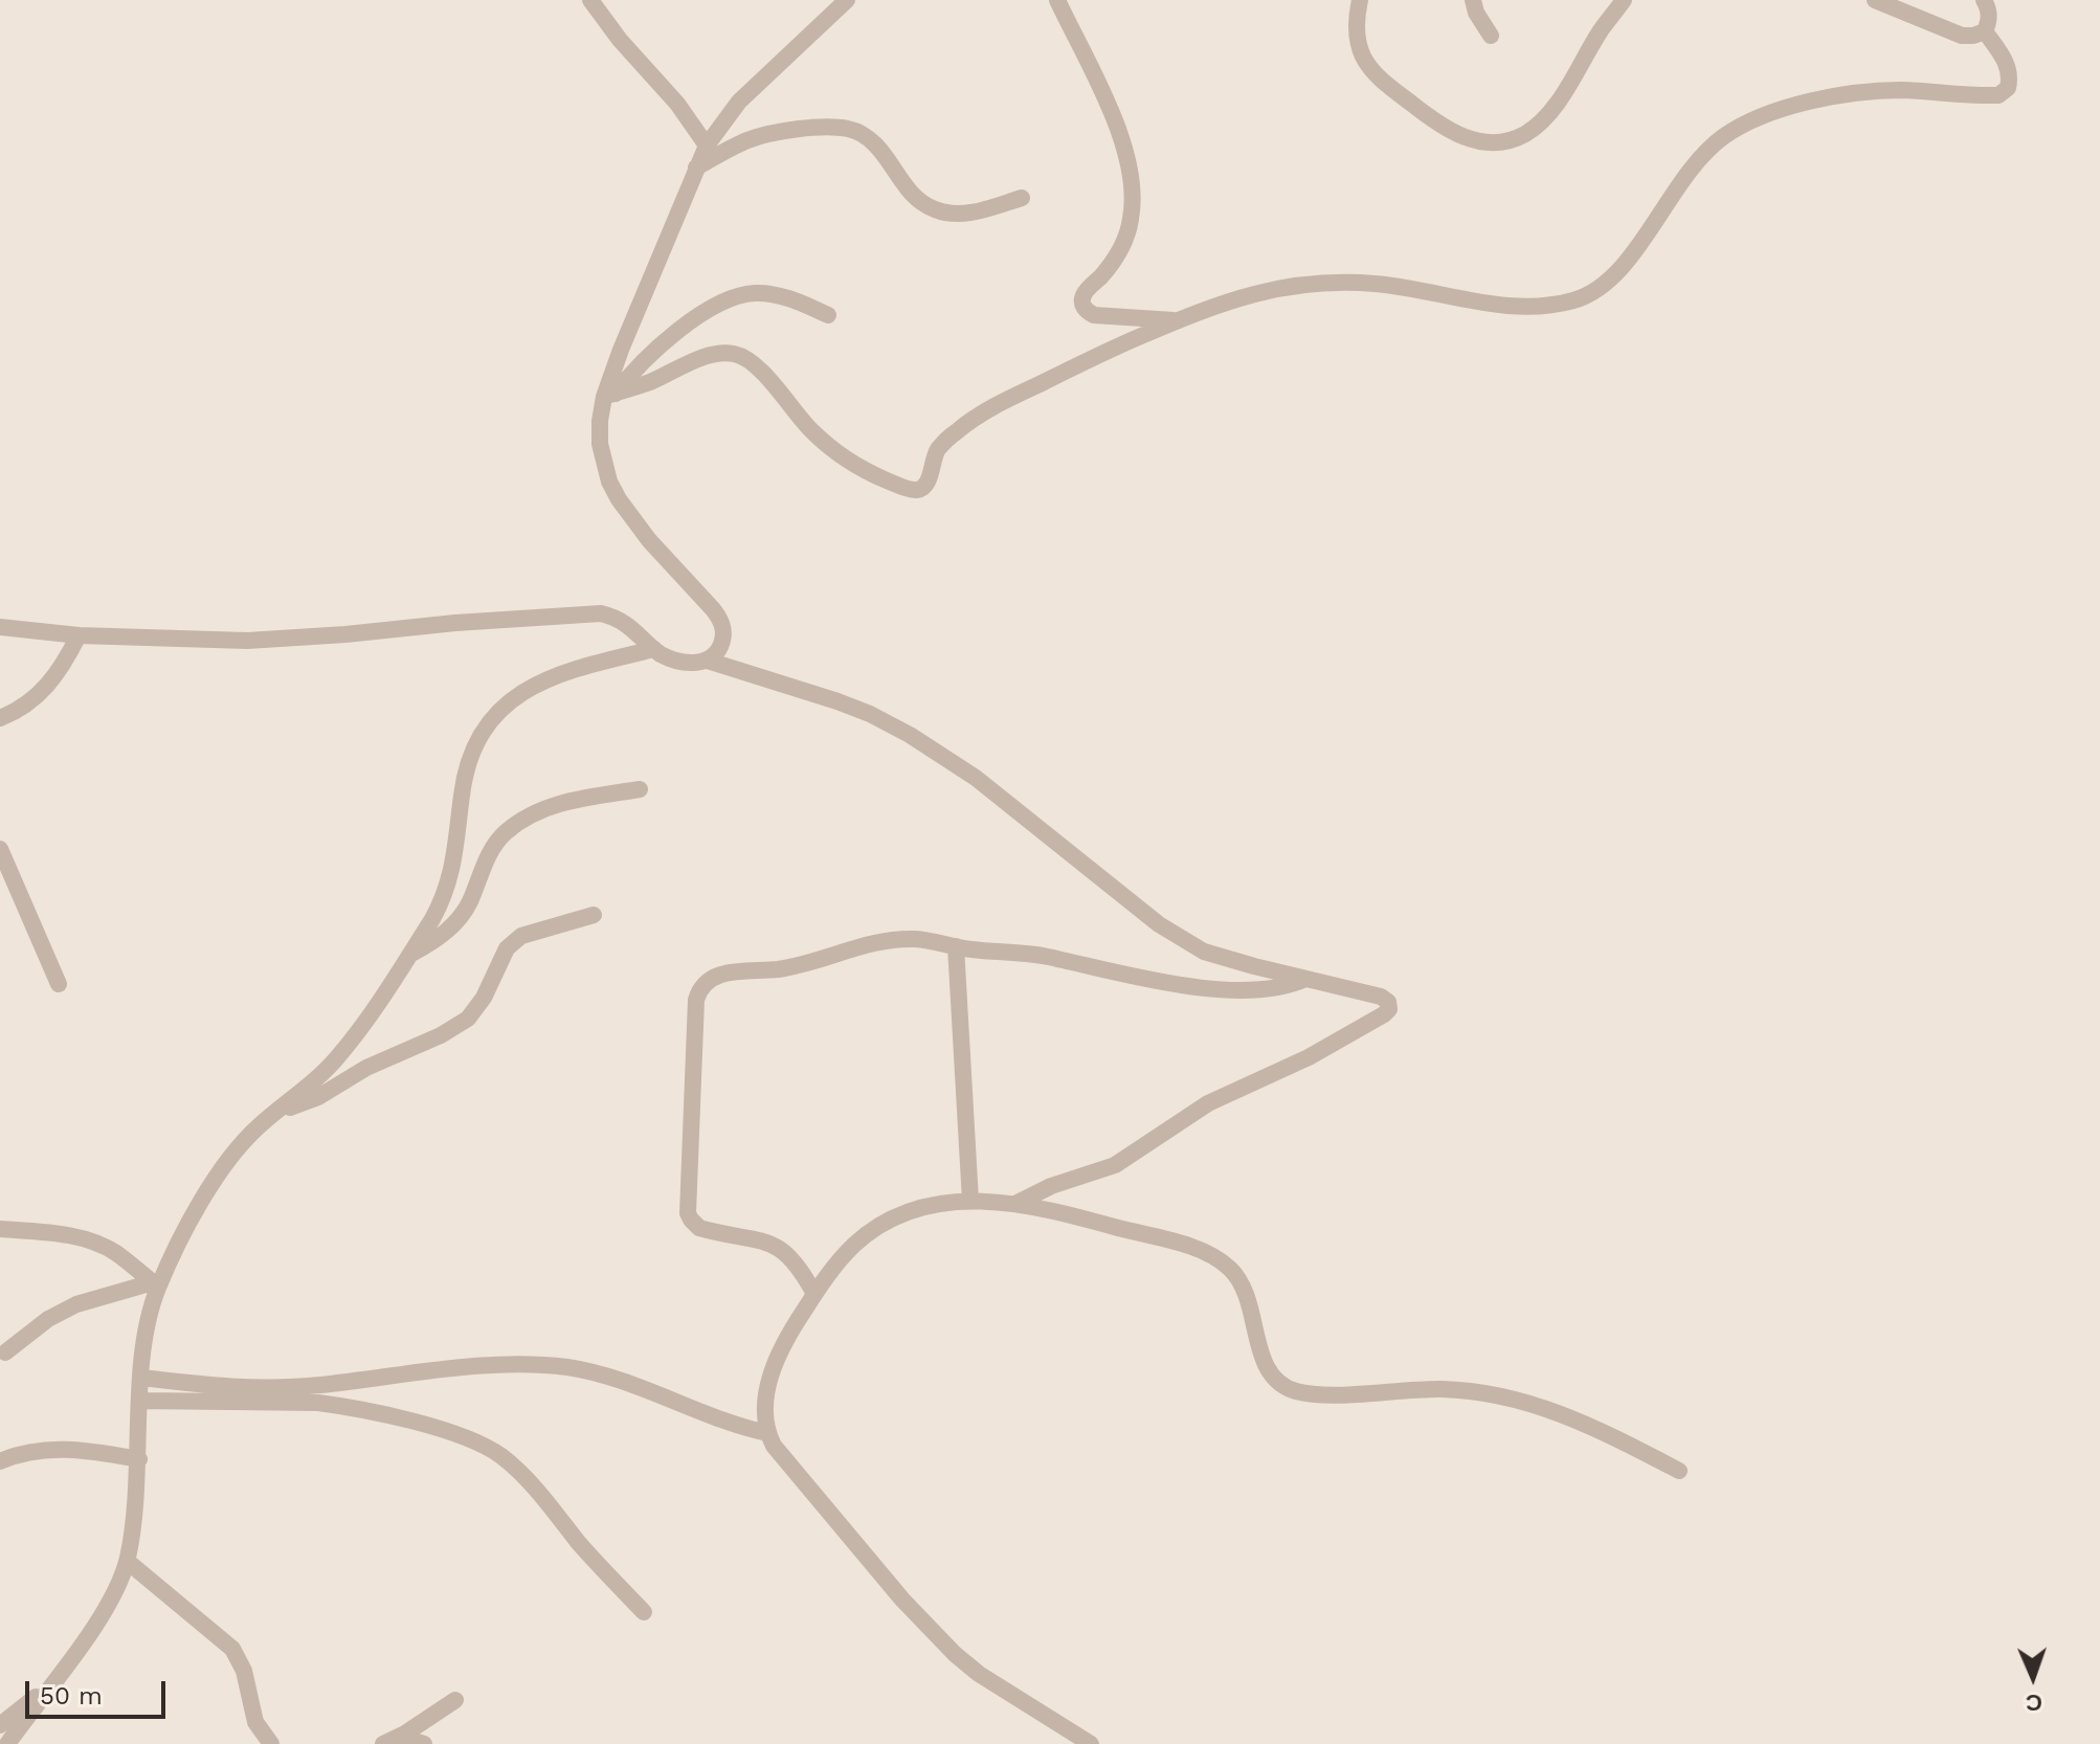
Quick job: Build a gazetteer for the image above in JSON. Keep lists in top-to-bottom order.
{
  "scale_bar": "50 m",
  "north": "bottom"
}
